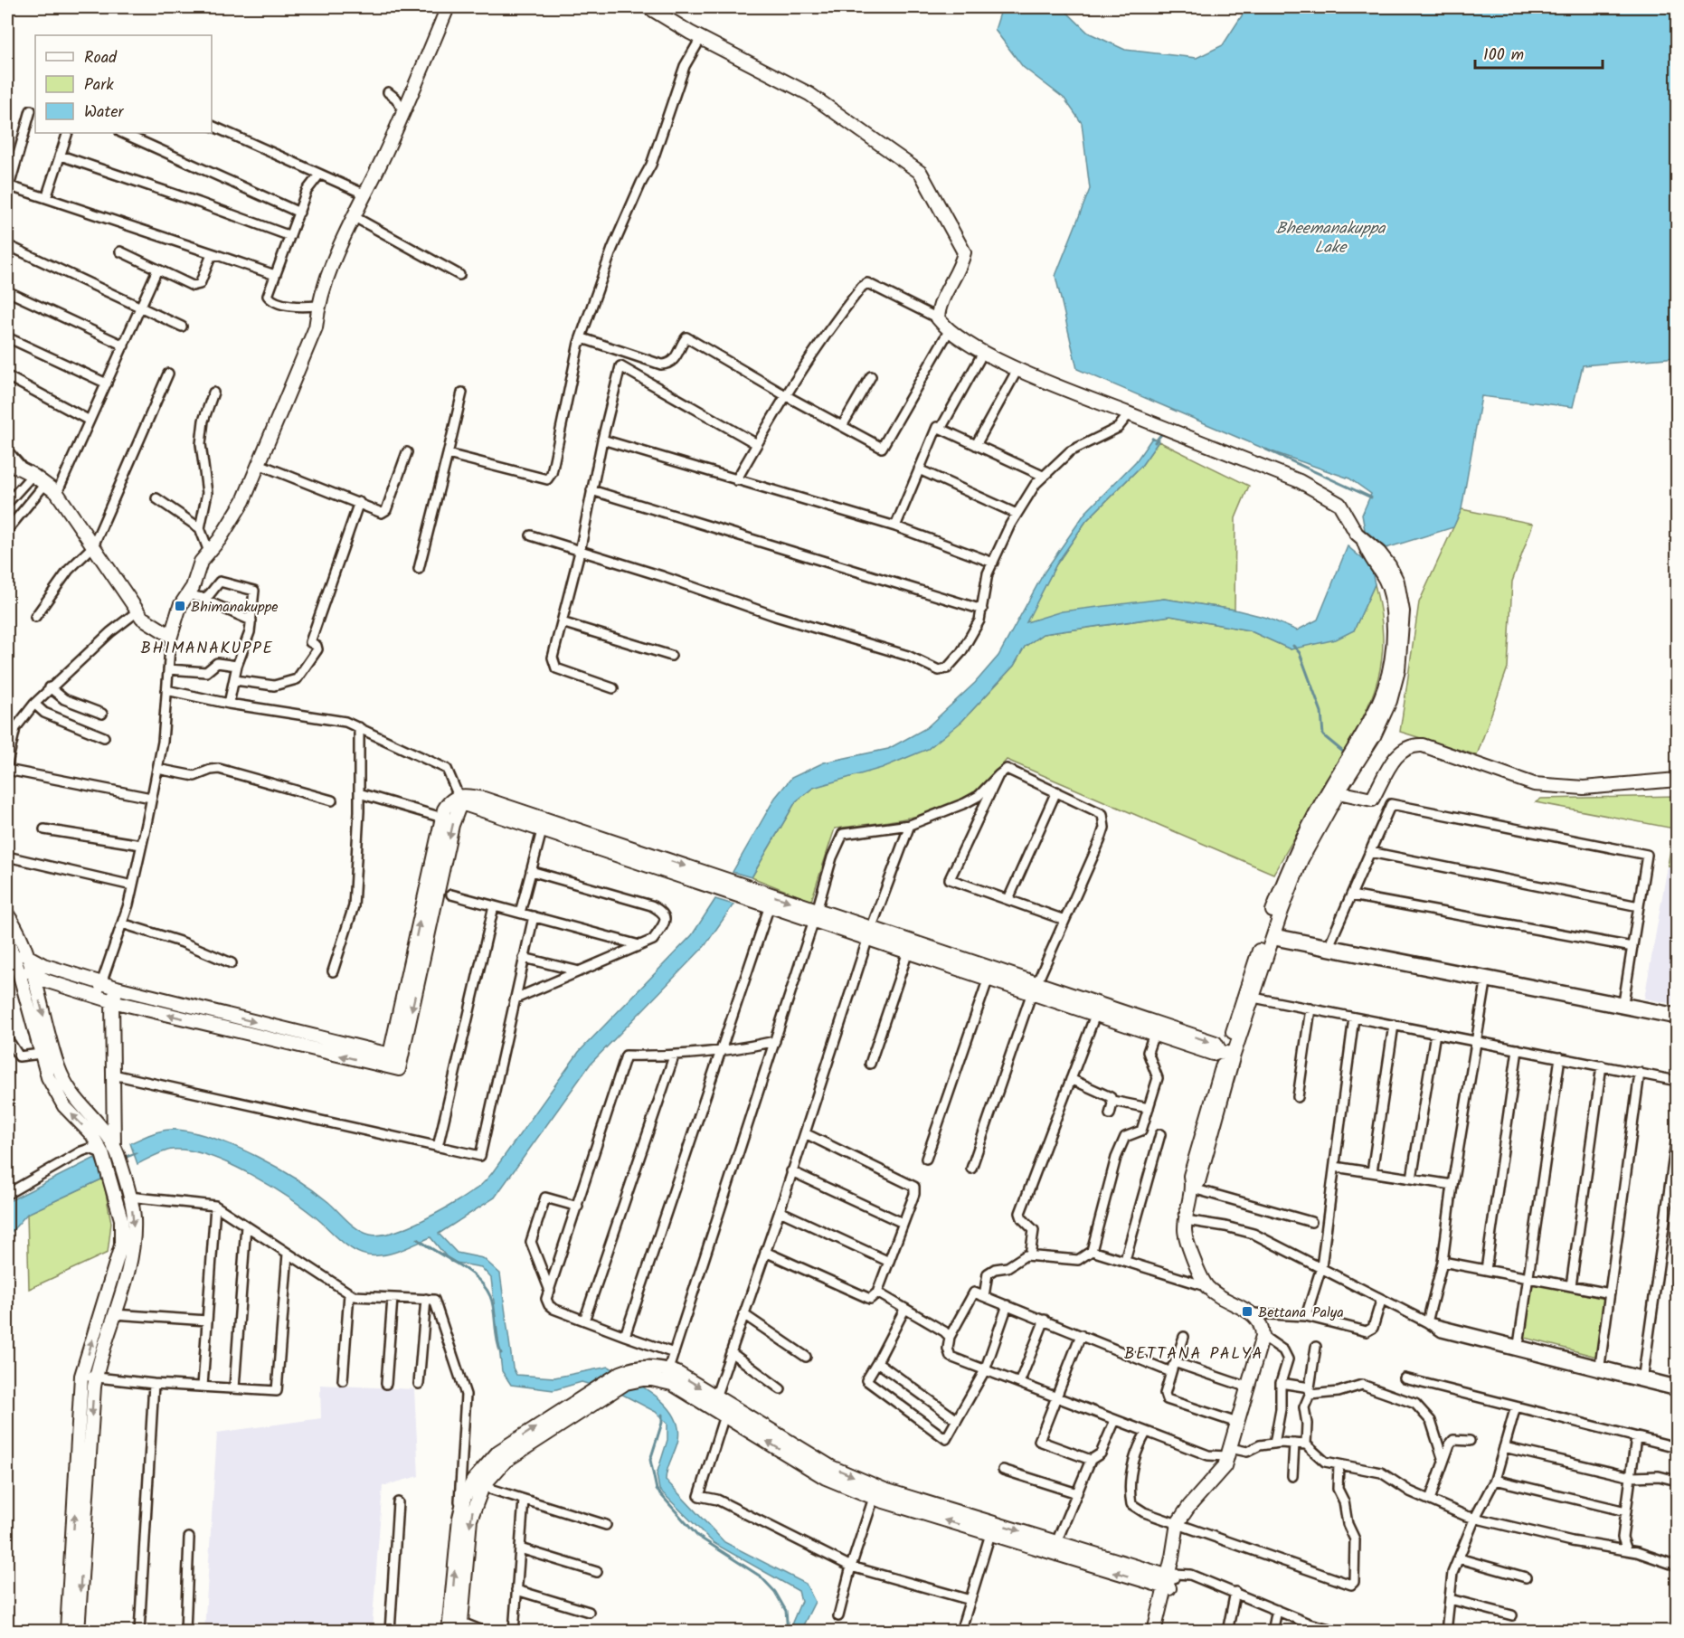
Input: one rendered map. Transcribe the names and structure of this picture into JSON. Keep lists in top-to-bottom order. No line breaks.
{"districts":["BHIMANAKUPPE","BETTANA PALYA"],"water":["Bheemanakuppa Lake"],"places":{"transit":["Bhimanakuppe","Bettana Palya"]},"legend":["Road","Park","Water"],"scale_bar":"100 m"}
